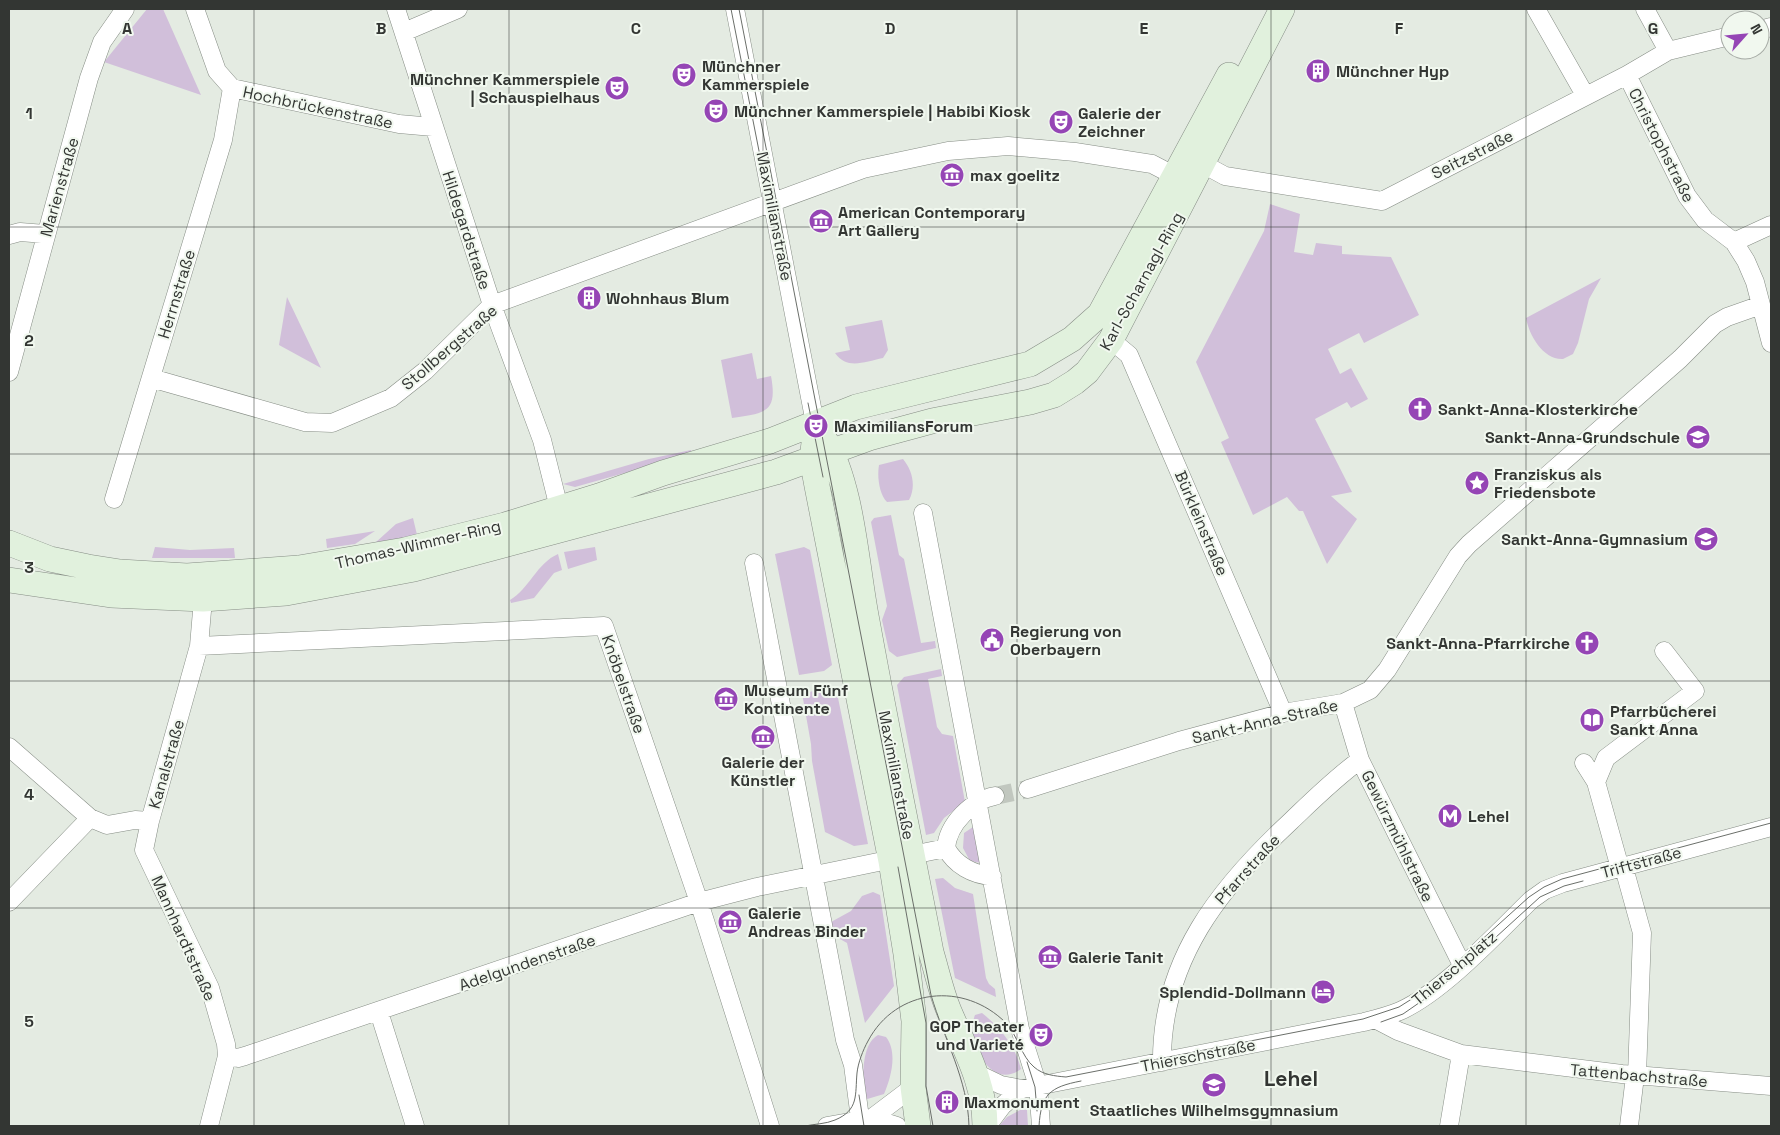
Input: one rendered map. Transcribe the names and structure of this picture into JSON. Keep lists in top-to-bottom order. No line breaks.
{"streets":{"main road":["Maximilianstraße","Karl-Scharnagl-Ring","Thomas-Wimmer-Ring"],"street":["Hochbrückenstraße","Christophstraße","Seitzstraße","Marienstraße","Hildegardstraße","Herrnstraße","Stollbergstraße","Bürkleinstraße","Knöbelstraße","Sankt-Anna-Straße","Kanalstraße","Gewürzmühlstraße","Triftstraße","Pfarrstraße","Mannhardtstraße","Adelgundenstraße","Thierschplatz","Thierschstraße","Tattenbachstraße"]},"crossings":[["Hochbrückenstraße","Hildegardstraße"],["Hochbrückenstraße","Herrnstraße"],["Christophstraße","Seitzstraße"],["Christophstraße","Sankt-Anna-Straße"],["Seitzstraße","Karl-Scharnagl-Ring"],["Maximilianstraße","Karl-Scharnagl-Ring"],["Maximilianstraße","Stollbergstraße"],["Maximilianstraße","Thomas-Wimmer-Ring"],["Maximilianstraße","Adelgundenstraße"],["Maximilianstraße","Thierschstraße"],["Hildegardstraße","Stollbergstraße"],["Hildegardstraße","Thomas-Wimmer-Ring"],["Karl-Scharnagl-Ring","Stollbergstraße"],["Karl-Scharnagl-Ring","Bürkleinstraße"],["Karl-Scharnagl-Ring","Thomas-Wimmer-Ring"],["Herrnstraße","Stollbergstraße"],["Bürkleinstraße","Sankt-Anna-Straße"],["Thomas-Wimmer-Ring","Kanalstraße"],["Knöbelstraße","Kanalstraße"],["Knöbelstraße","Adelgundenstraße"],["Sankt-Anna-Straße","Gewürzmühlstraße"],["Kanalstraße","Mannhardtstraße"],["Gewürzmühlstraße","Pfarrstraße"],["Gewürzmühlstraße","Thierschplatz"],["Triftstraße","Thierschplatz"],["Pfarrstraße","Thierschstraße"],["Mannhardtstraße","Adelgundenstraße"],["Thierschplatz","Thierschstraße"]],"districts":["Lehel"],"places":{"building":["Münchner Hyp","Wohnhaus Blum","Maxmonument"],"theatre":["Münchner Kammerspiele","Münchner Kammerspiele | Schauspielhaus","Münchner Kammerspiele | Habibi Kiosk","Galerie der Zeichner","MaximiliansForum","GOP Theater und Varieté"],"museum":["max goelitz","American Contemporary Art Gallery","Museum Fünf Kontinente","Galerie der Künstler","Galerie Andreas Binder","Galerie Tanit"],"church":["Sankt-Anna-Klosterkirche","Sankt-Anna-Pfarrkirche"],"school or university":["Sankt-Anna-Grundschule","Sankt-Anna-Gymnasium","Staatliches Wilhelmsgymnasium"],"place":["Franziskus als Friedensbote"],"public building":["Regierung von Oberbayern"],"library":["Pfarrbücherei Sankt Anna"],"metro station":["Lehel"],"hotel":["Splendid-Dollmann"]},"north":"top right","grid":{"columns":["A","B","C","D","E","F","G"],"rows":["1","2","3","4","5"]}}
